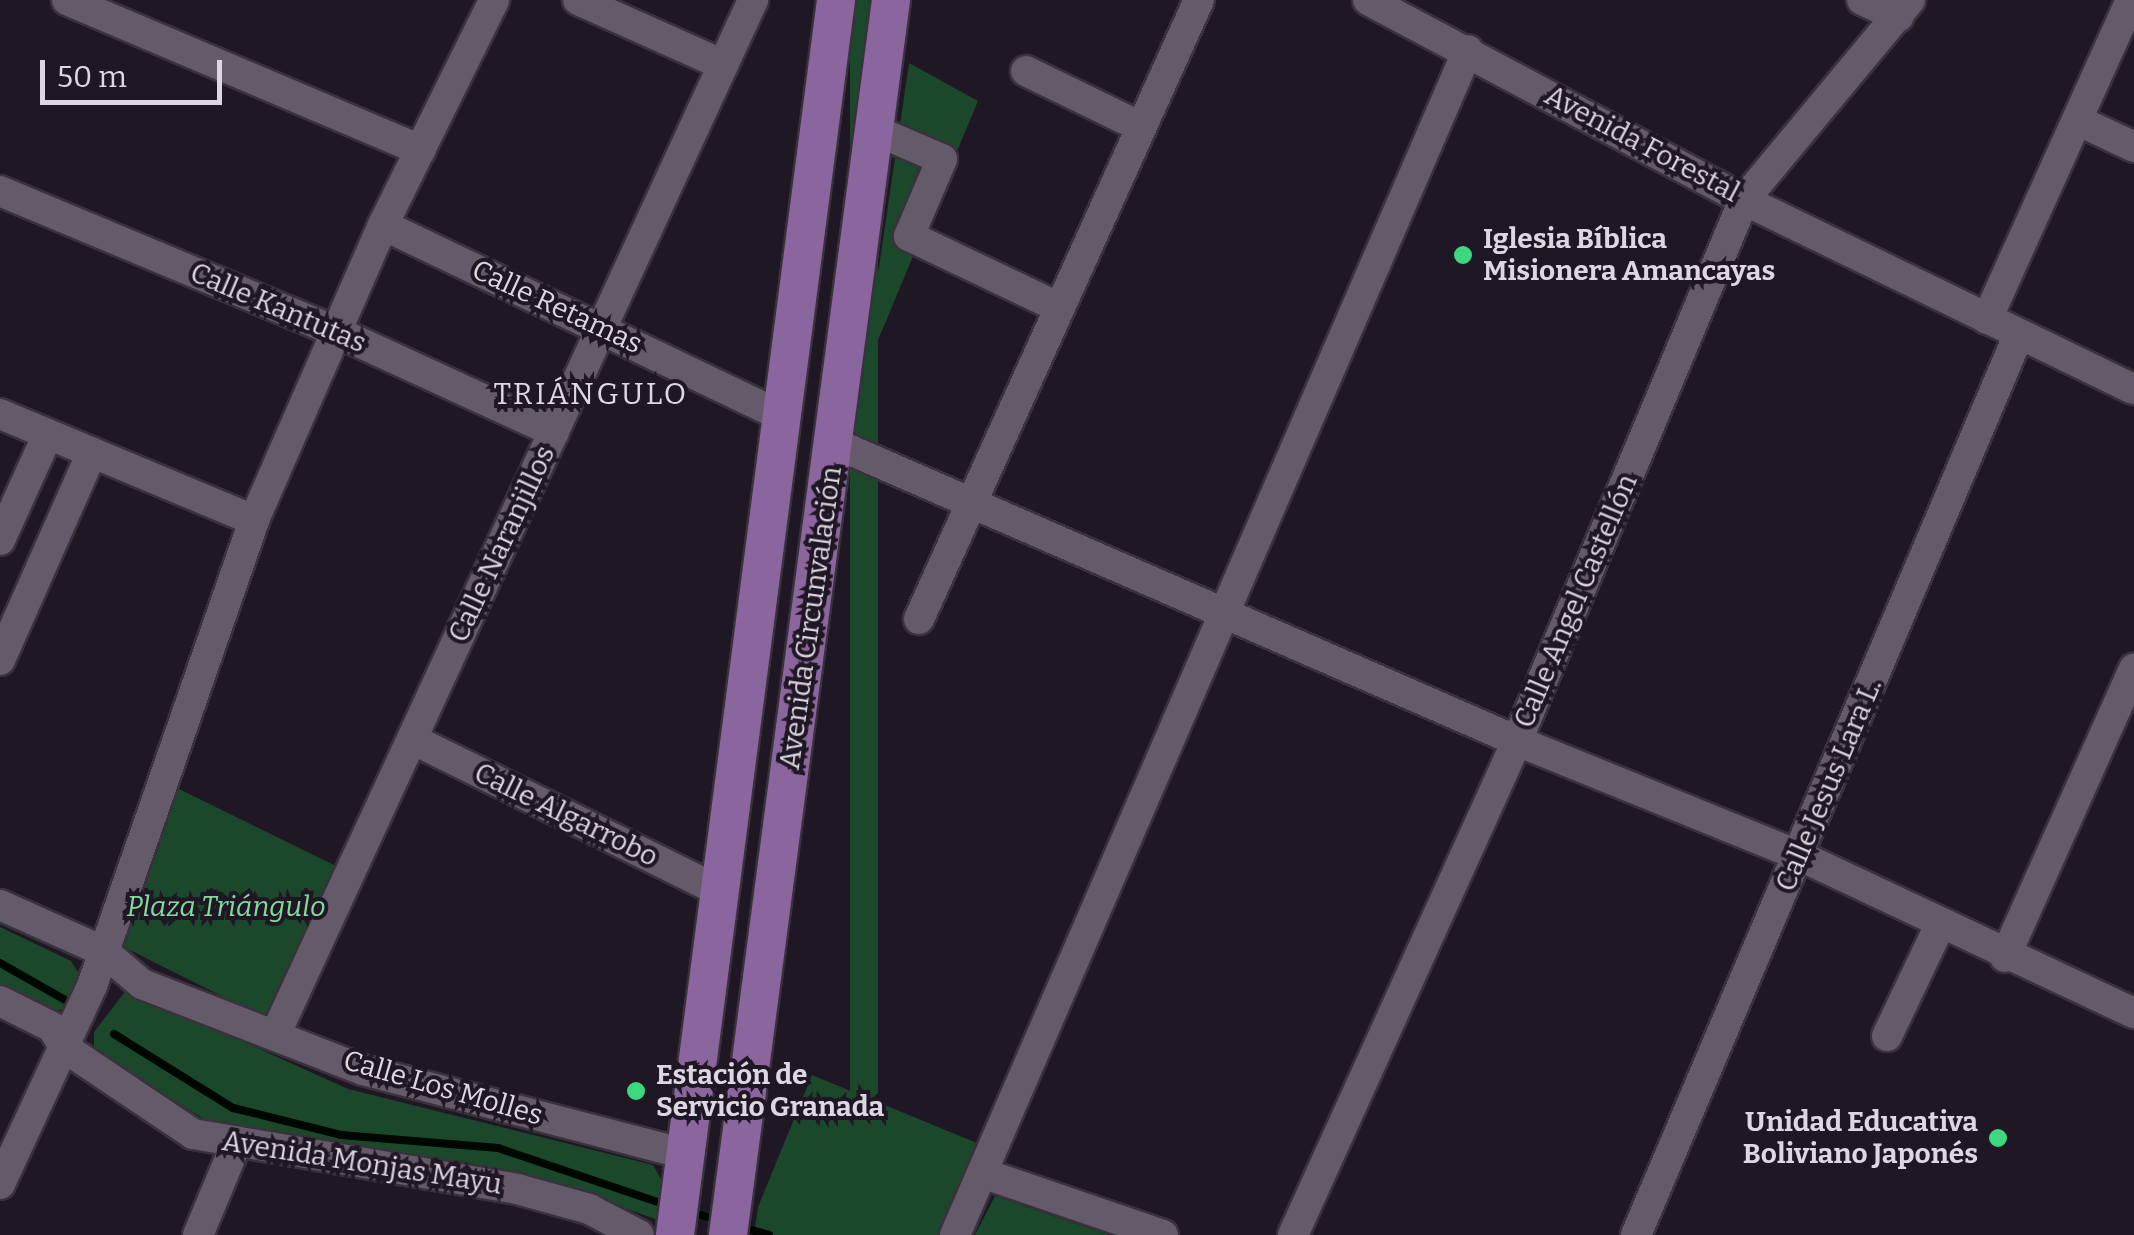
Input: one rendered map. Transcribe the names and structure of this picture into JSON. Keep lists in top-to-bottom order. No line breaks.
{"streets":{"main road":["Avenida Circunvalación"],"street":["Avenida Forestal","Calle Retamas","Calle Kantutas","Calle Naranjillos","Calle Angel Castellón","Calle Jesus Lara L.","Calle Algarrobo","Calle Los Molles","Avenida Monjas Mayu"]},"crossings":[["Avenida Forestal","Calle Angel Castellón"],["Avenida Forestal","Calle Jesus Lara L."],["Calle Retamas","Calle Naranjillos"],["Calle Retamas","Avenida Circunvalación"],["Calle Kantutas","Calle Naranjillos"],["Calle Naranjillos","Calle Algarrobo"],["Calle Naranjillos","Calle Los Molles"],["Avenida Circunvalación","Calle Algarrobo"],["Avenida Circunvalación","Calle Los Molles"]],"districts":["TRIÁNGULO"],"parks":["Plaza Triángulo"],"places":["Iglesia Bíblica Misionera Amancayas","Estación de Servicio Granada","Unidad Educativa Boliviano Japonés"],"scale_bar":"50 m"}
